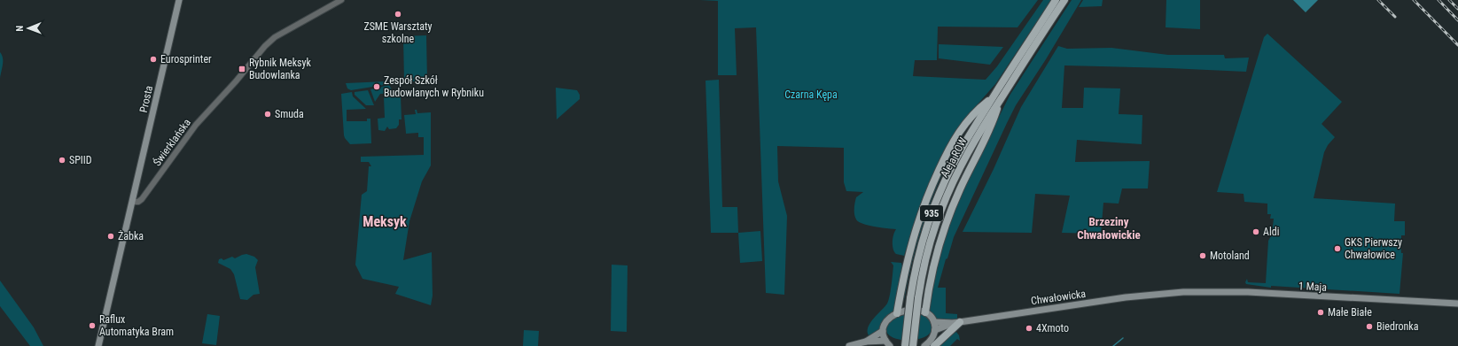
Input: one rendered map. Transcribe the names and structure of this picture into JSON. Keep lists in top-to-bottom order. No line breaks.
{"streets":{"main road":["Prosta","Aleja ROW","935","1 Maja","Chwałowicka"],"street":["Świerklańska"]},"crossings":[["Prosta","Świerklańska"],["1 Maja","Chwałowicka"]],"districts":["Meksyk","Brzeziny Chwałowickie"],"parks":["Czarna Kępa"],"places":{"other":["ZSME Warsztaty szkolne","Eurosprinter","Zespół Szkół Budowlanych w Rybniku","Smuda","SPIID","Aldi","Żabka","GKS Pierwszy Chwałowice","Motoland","Małe Białe","Raflux Automatyka Bram","Biedronka","4Xmoto"],"transit":["Rybnik Meksyk Budowlanka"]},"north":"left"}
